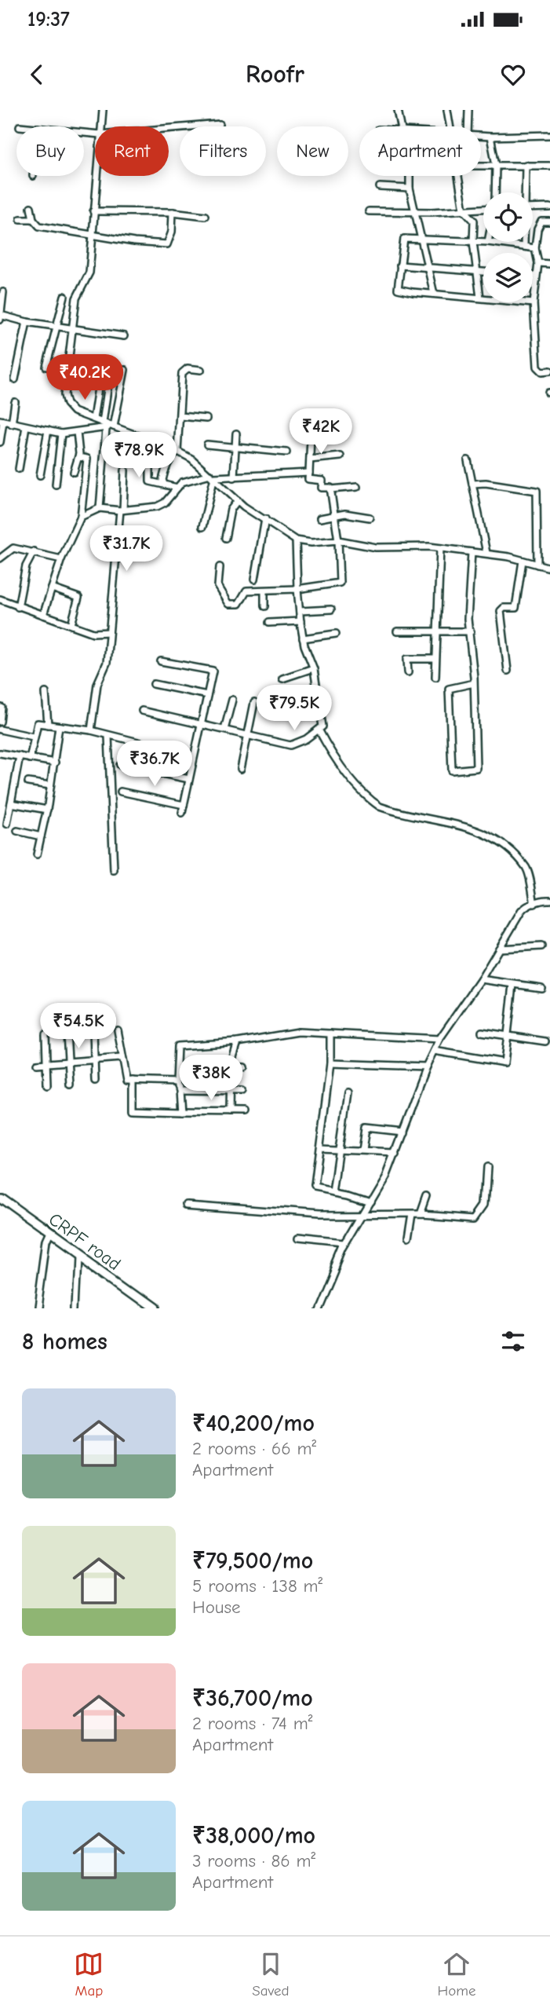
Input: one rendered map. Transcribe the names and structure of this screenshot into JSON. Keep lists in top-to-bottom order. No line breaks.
{"streets":{"street":["CRPF road"]},"page":{"status":"19:37","header":"Roofr","chip":["Buy","Rent","Filters","New","Apartment"],"price":["₹40.2K","₹42K","₹78.9K","₹31.7K","₹79.5K","₹36.7K","₹54.5K","₹38K"],"heading":"8 homes","list":[{"name":"₹40,200/mo","note":"2 rooms · 66 m² · Apartment"},{"name":"₹79,500/mo","note":"5 rooms · 138 m² · House"},{"name":"₹36,700/mo","note":"2 rooms · 74 m² · Apartment"},{"name":"₹38,000/mo","note":"3 rooms · 86 m² · Apartment"}],"tabs":["Map","Saved","Home"]}}
